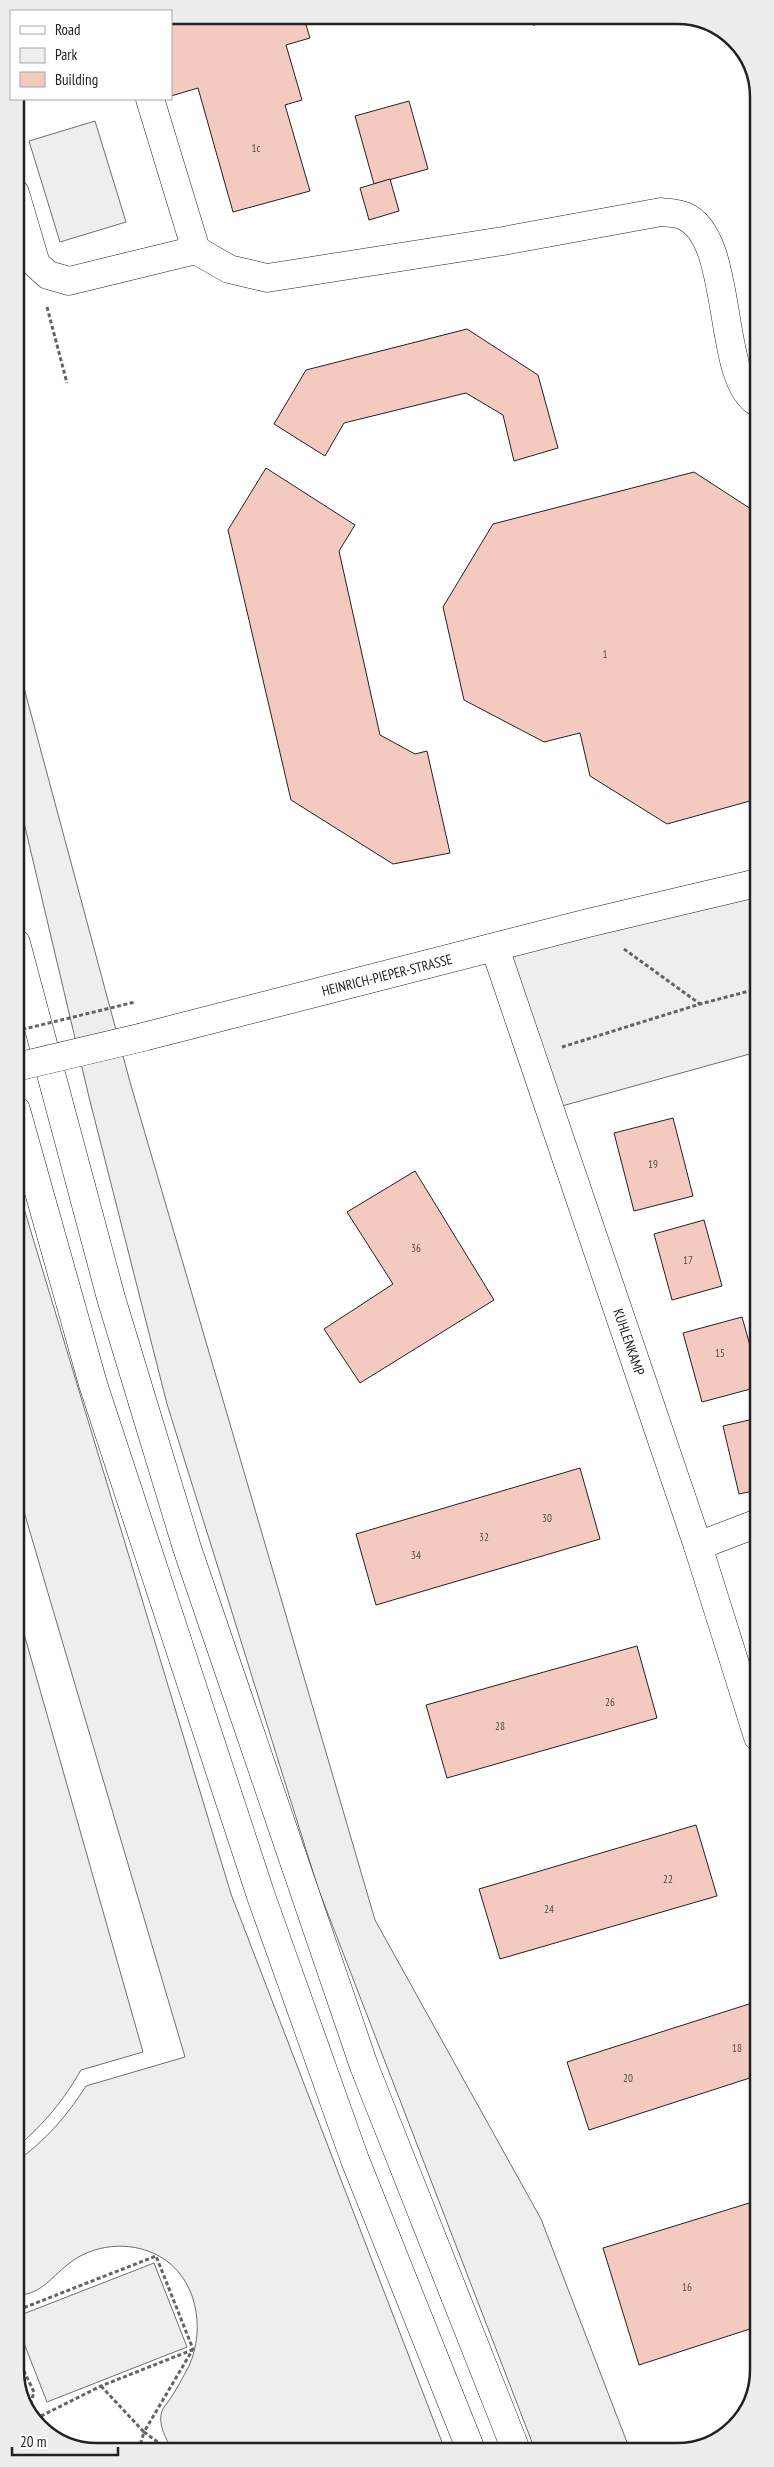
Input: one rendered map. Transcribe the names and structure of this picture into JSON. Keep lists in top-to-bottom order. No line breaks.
{"streets":{"main road":["HEINRICH-PIEPER-STRASSE","KUHLENKAMP"]},"crossings":[["HEINRICH-PIEPER-STRASSE","KUHLENKAMP"]],"house_numbers":["1c","1","19","36","17","15","30","32","34","26","28","22","24","18","20","16"],"legend":["Road","Park","Building"],"scale_bar":"20 m"}
